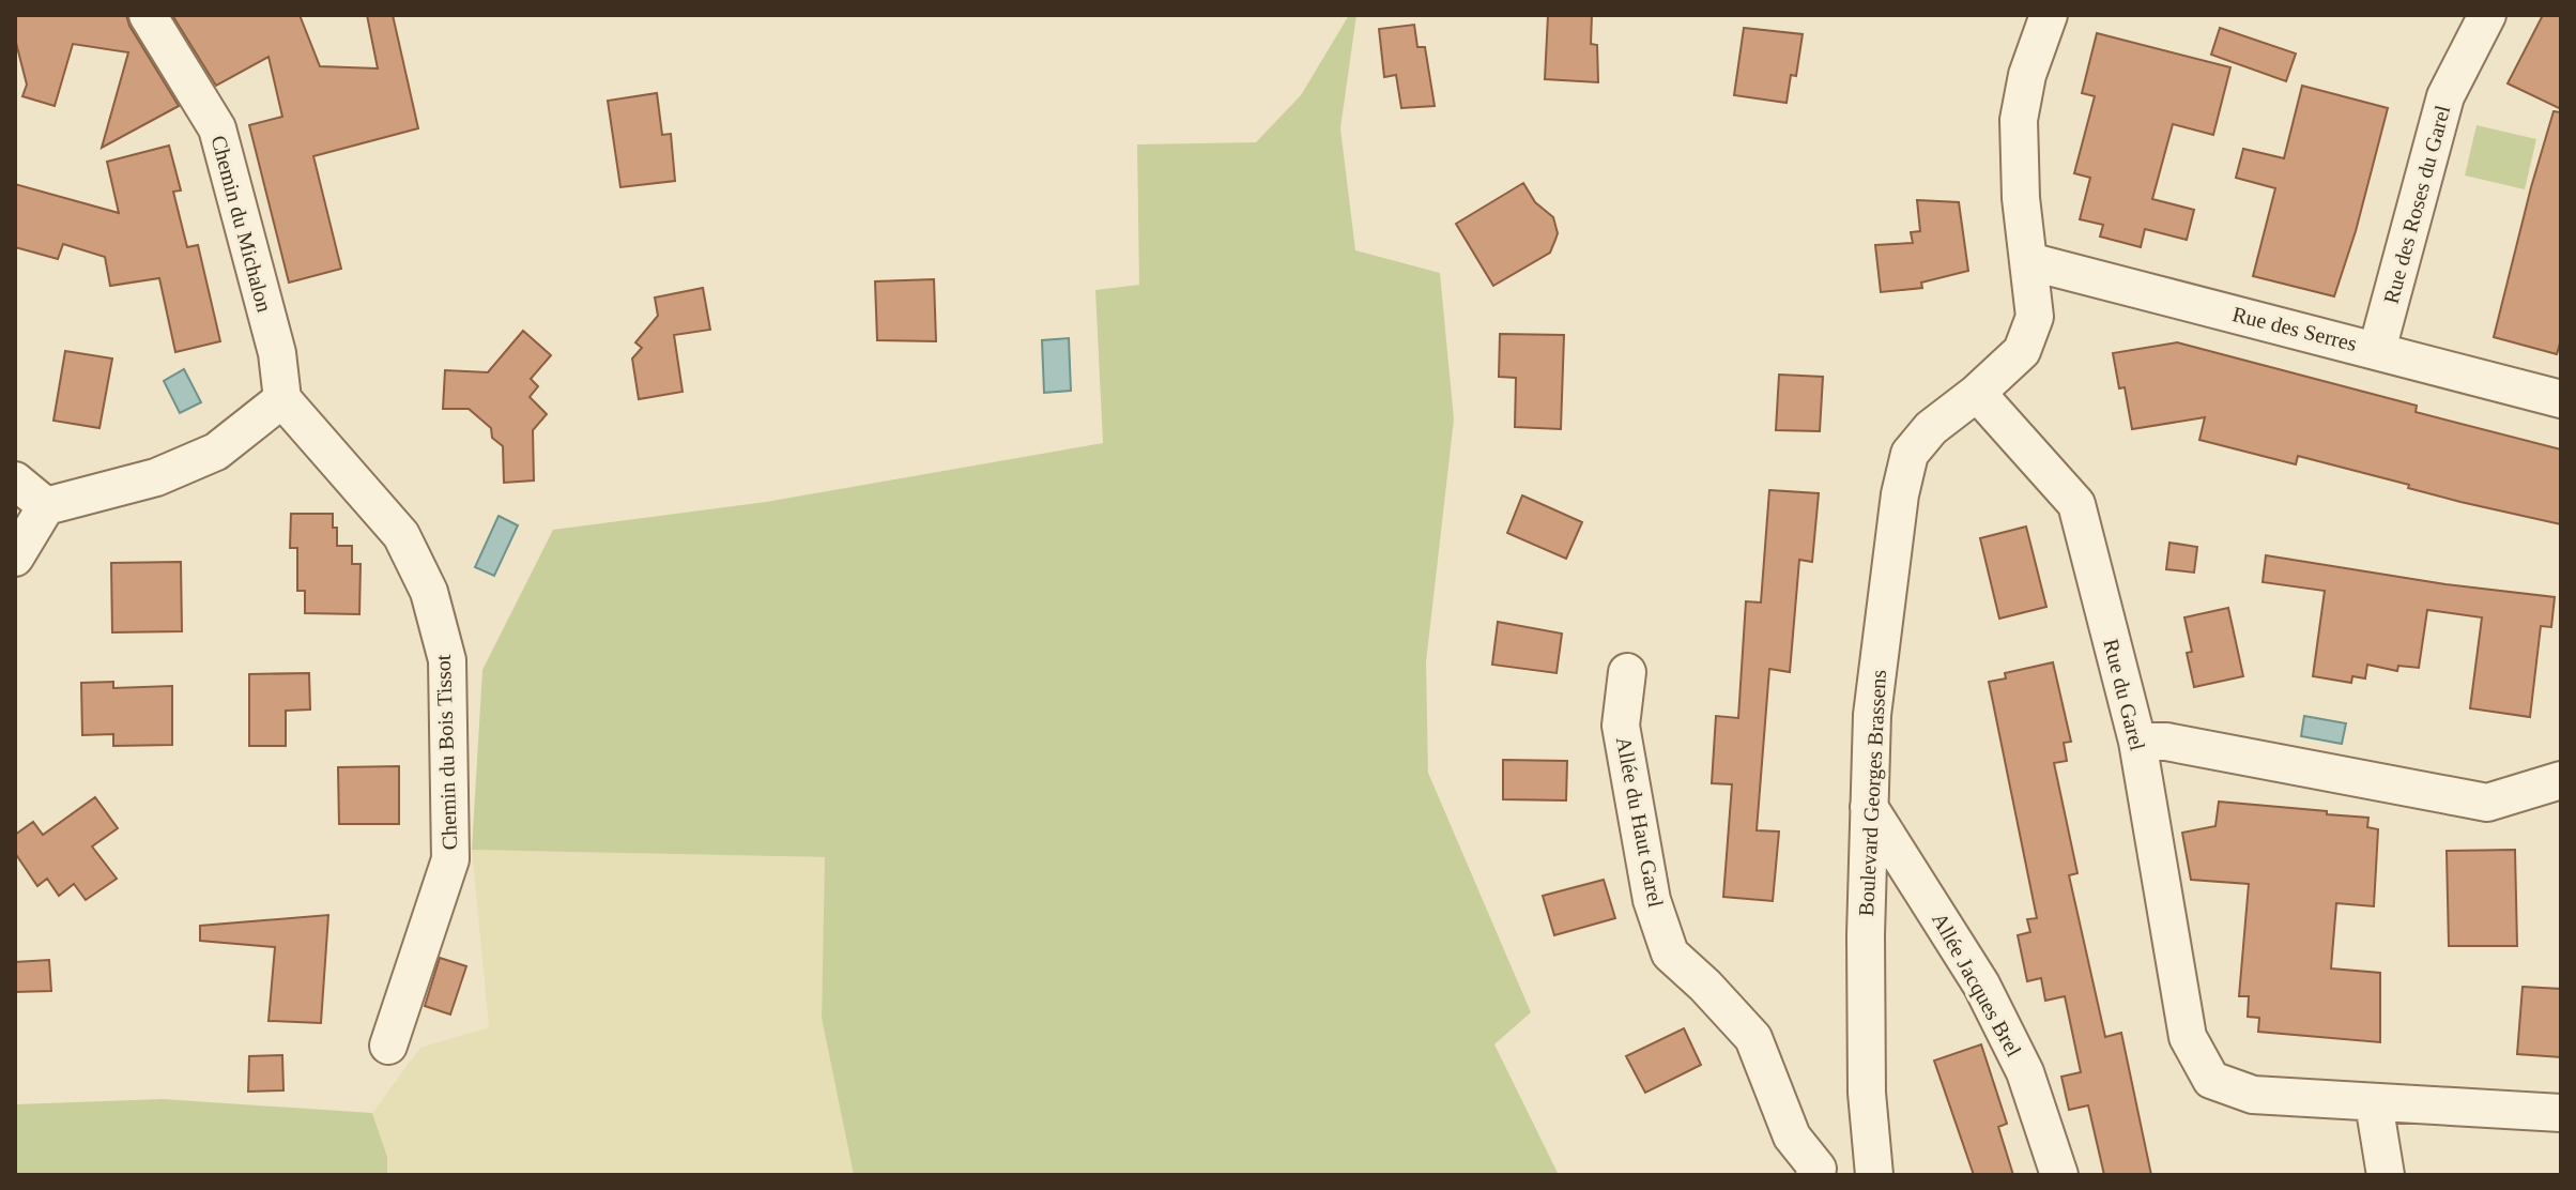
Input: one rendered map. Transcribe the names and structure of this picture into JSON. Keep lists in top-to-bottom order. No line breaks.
{"streets":{"street":["Rue des Roses du Garel","Chemin du Michalon","Rue des Serres","Rue du Garel","Chemin du Bois Tissot","Boulevard Georges Brassens","Allée du Haut Garel","Allée Jacques Brel"]},"crossings":[["Rue des Roses du Garel","Rue des Serres"],["Chemin du Michalon","Chemin du Bois Tissot"],["Rue du Garel","Boulevard Georges Brassens"],["Boulevard Georges Brassens","Allée Jacques Brel"]]}
